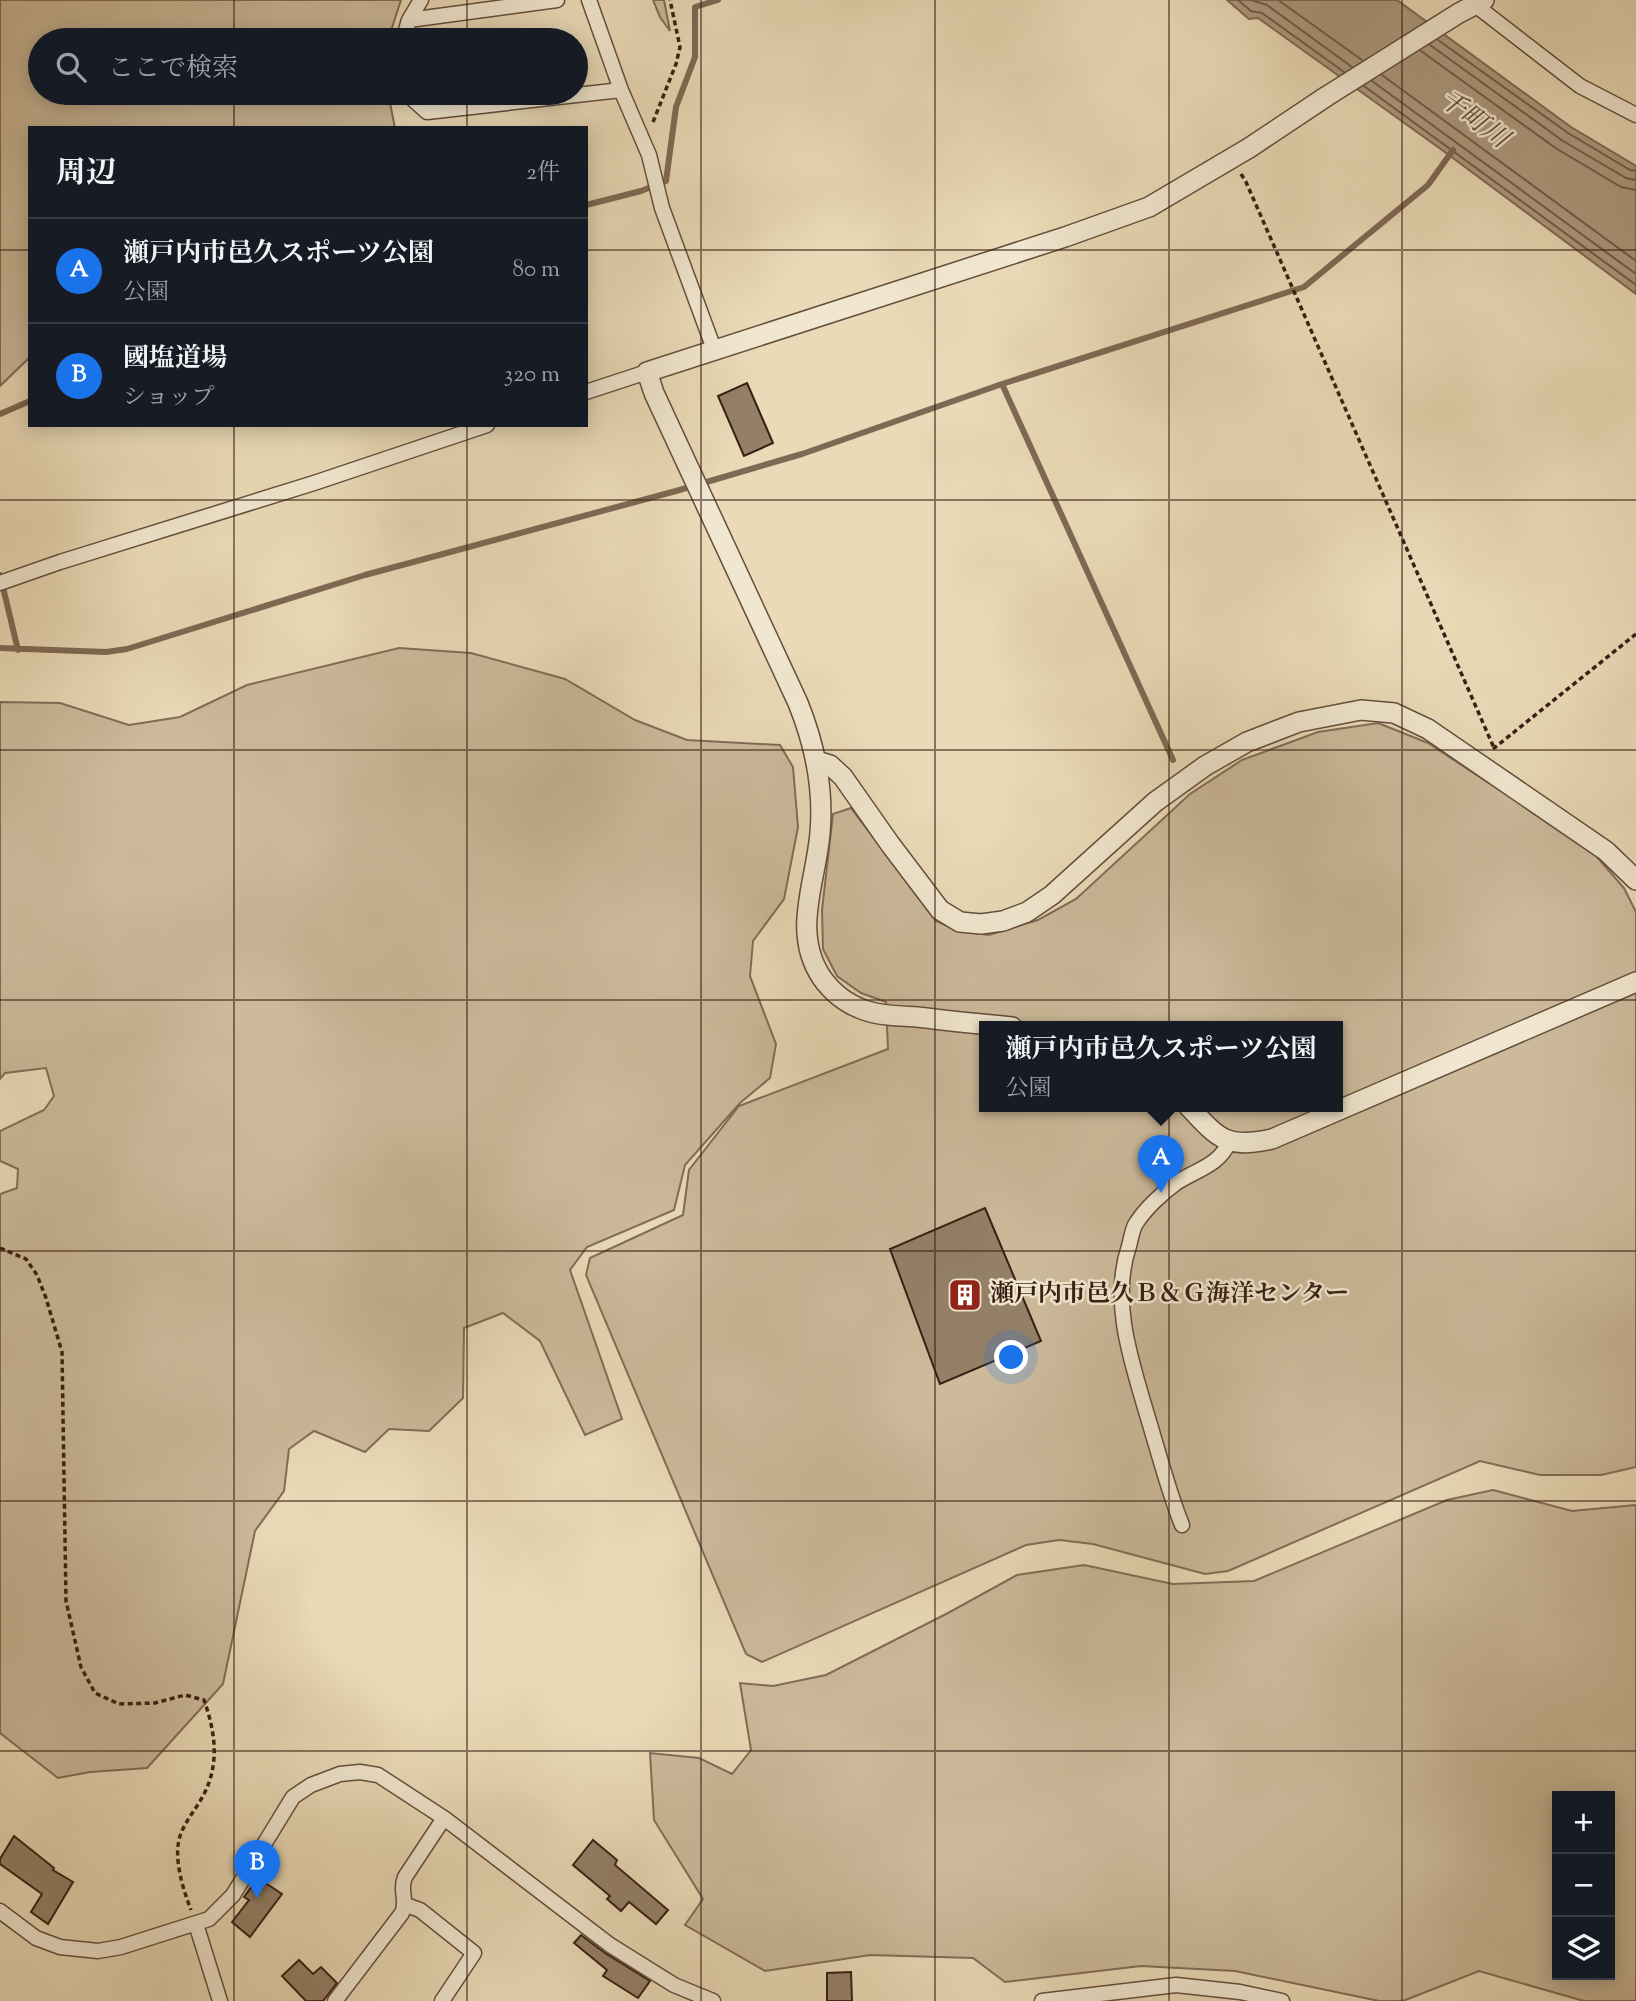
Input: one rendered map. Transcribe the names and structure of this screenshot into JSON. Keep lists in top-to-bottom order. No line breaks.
{"water":["千町川"],"places":{"building":["瀬戸内市邑久Ｂ＆Ｇ海洋センター"]},"page":{"search":"ここで検索","heading":["周辺","2件"],"list":[{"mark":"A","name":"瀬戸内市邑久スポーツ公園","note":"公園","value":"80 m"},{"mark":"B","name":"國塩道場","note":"ショップ","value":"320 m"}],"popup":["瀬戸内市邑久スポーツ公園","公園"],"pins":["A","B"],"map_buttons":["+","−"]}}
